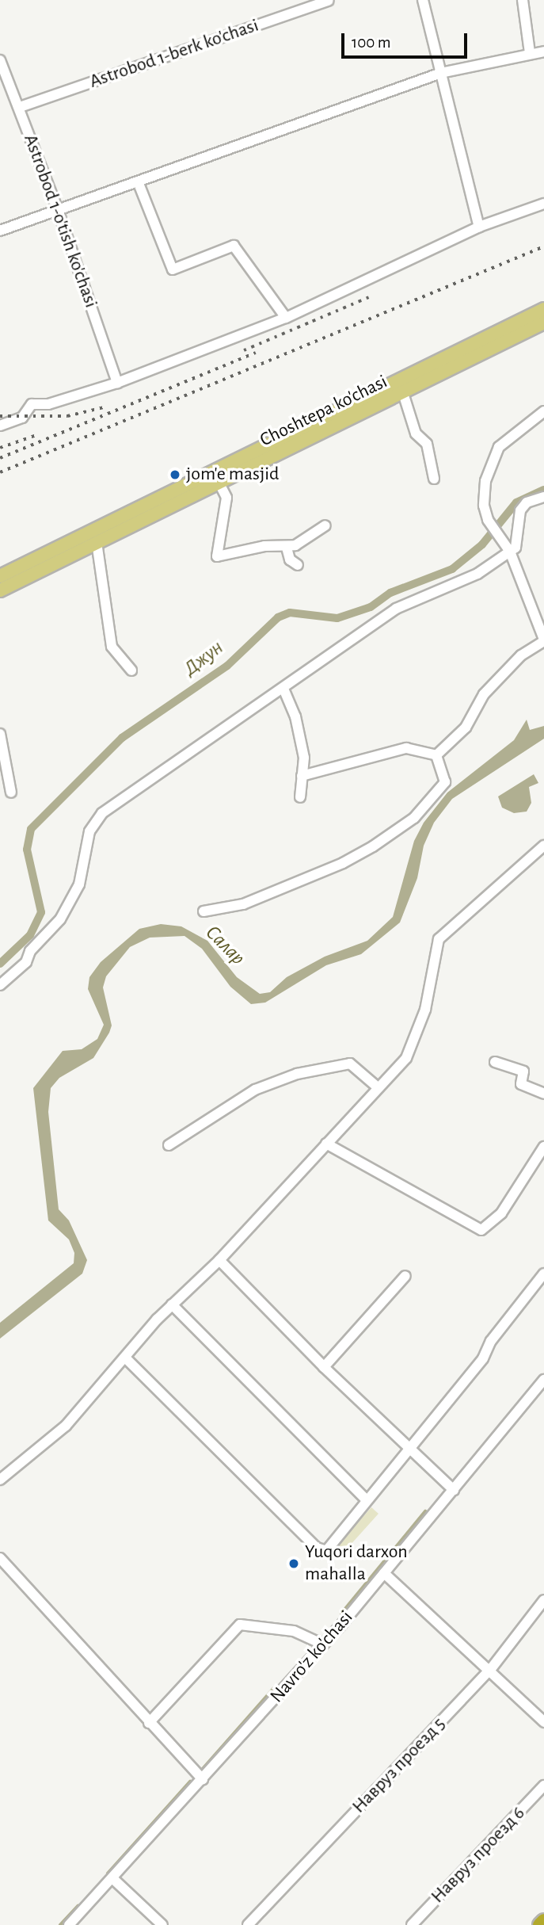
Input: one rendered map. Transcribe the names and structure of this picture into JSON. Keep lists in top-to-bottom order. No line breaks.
{"streets":{"main road":["Choshtepa ko'chasi"],"street":["Astrobod 1-berk ko'chasi","Astrobod 1-o'tish ko'chasi","Navro'z ko'chasi","Навруз проезд 5","Навруз проезд 6"]},"crossings":[["Astrobod 1-berk ko'chasi","Astrobod 1-o'tish ko'chasi"]],"water":["Джун","Салар"],"places":["jom'e masjid","Yuqori darxon mahalla"],"scale_bar":"100 m"}
